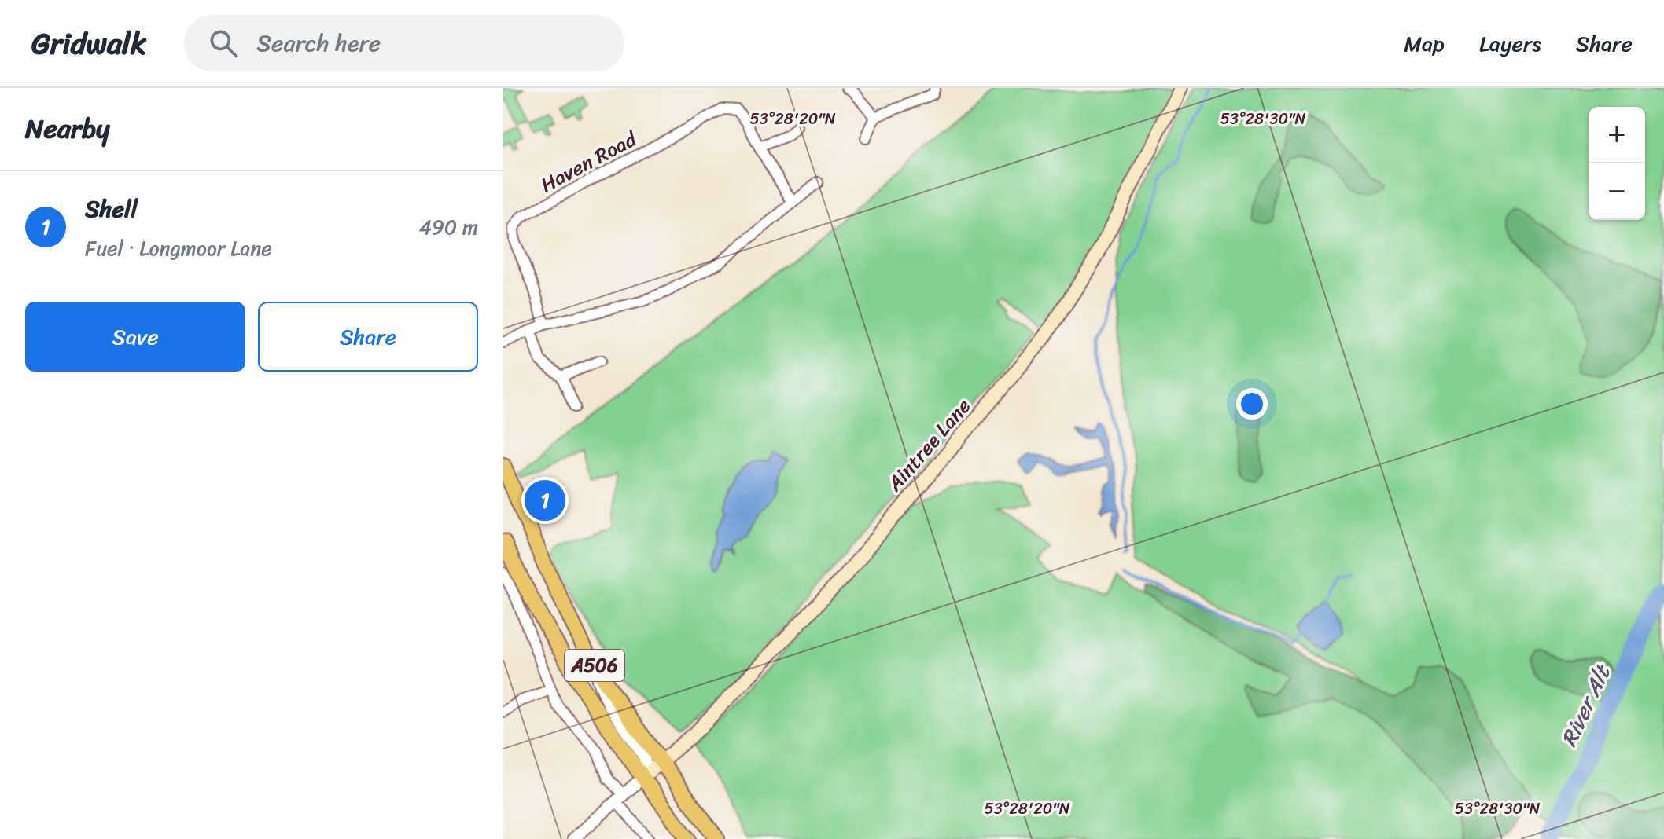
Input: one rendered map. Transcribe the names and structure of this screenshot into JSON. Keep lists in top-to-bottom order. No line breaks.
{"streets":{"main road":["Aintree Lane","A506"],"street":["Haven Road"]},"crossings":[["Aintree Lane","A506"]],"water":["River Alt"],"page":{"header":"Gridwalk","search":"Search here","nav":["Map","Layers","Share"],"heading":"Nearby","map_buttons":["+","−"],"list":[{"mark":"1","name":"Shell","note":"Fuel · Longmoor Lane","value":"490 m"}],"buttons":["Save","Share"],"pins":"1"},"coordinates":["53°28'20\"N","53°28'30\"N"]}
